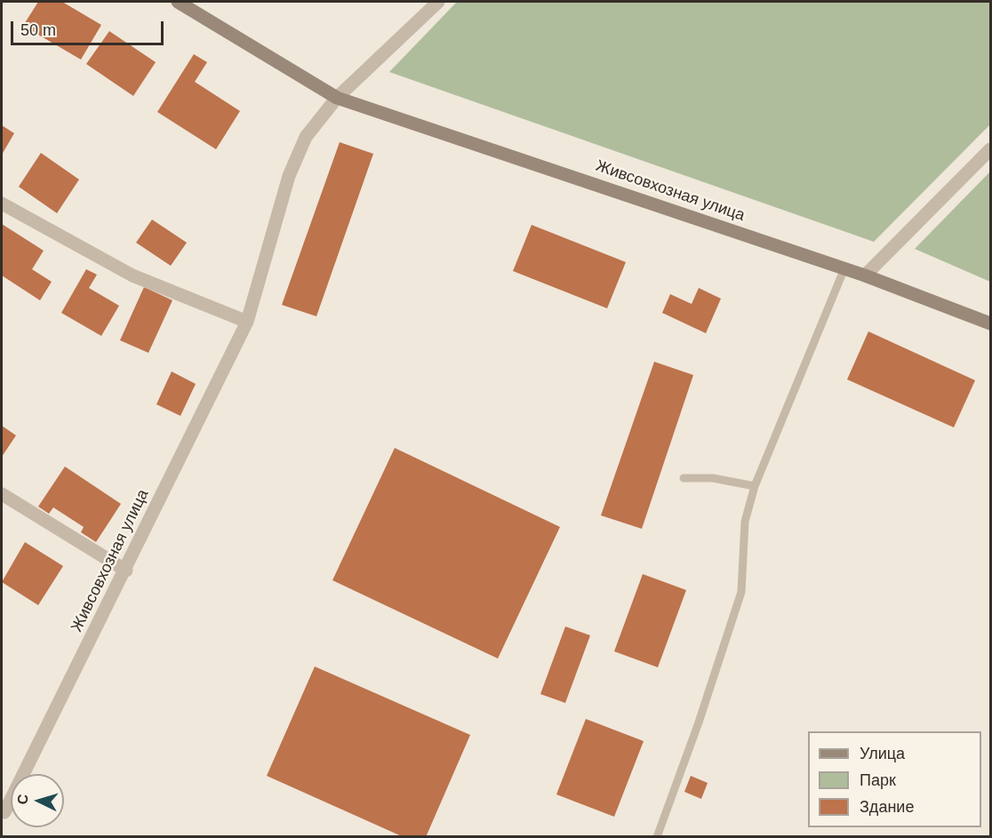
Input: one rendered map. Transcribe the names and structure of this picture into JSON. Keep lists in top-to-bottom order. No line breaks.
{"streets":{"street":["Живсовхозная улица"]},"legend":["Улица","Парк","Здание"],"scale_bar":"50 m","north":"left"}
